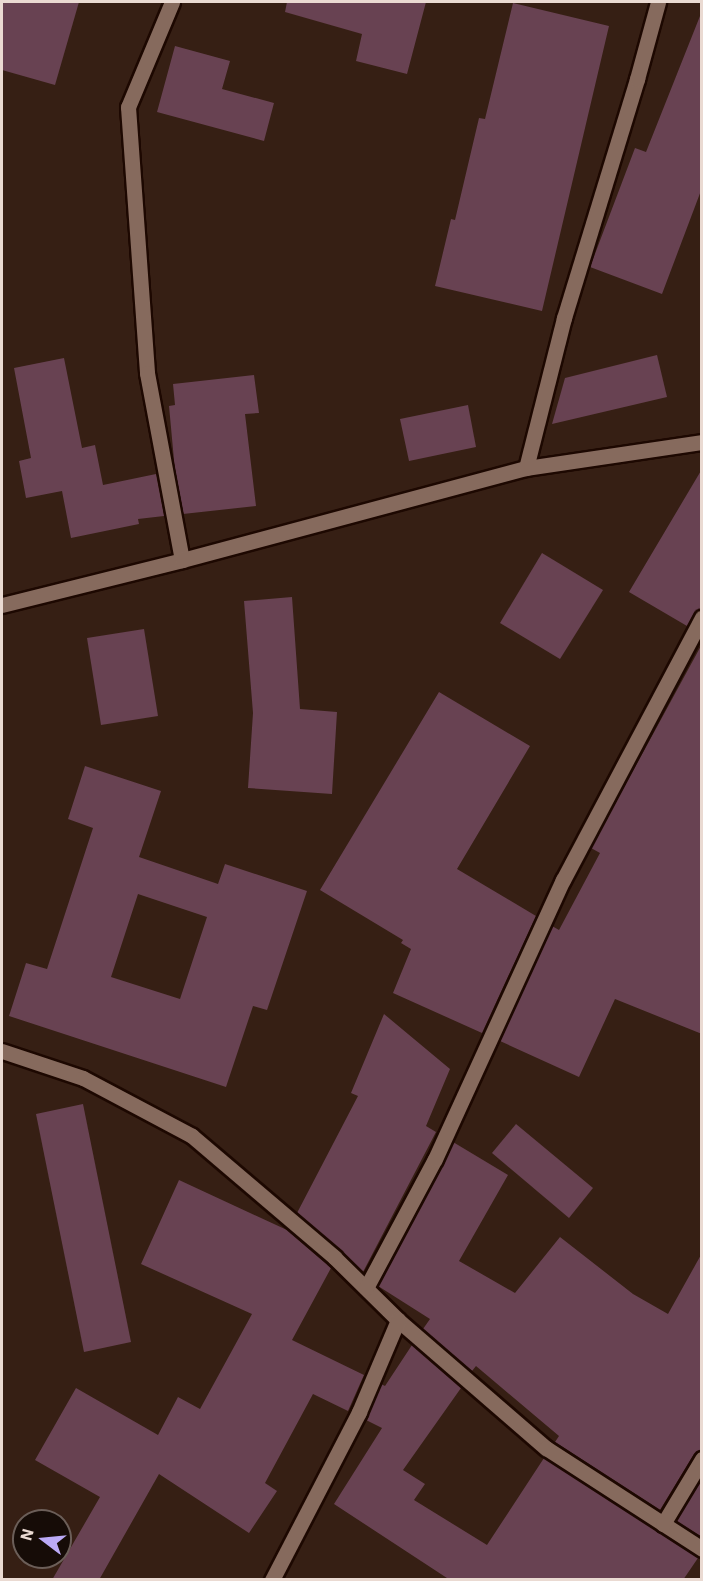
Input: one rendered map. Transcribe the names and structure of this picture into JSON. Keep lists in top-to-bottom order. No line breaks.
{"north":"left"}
